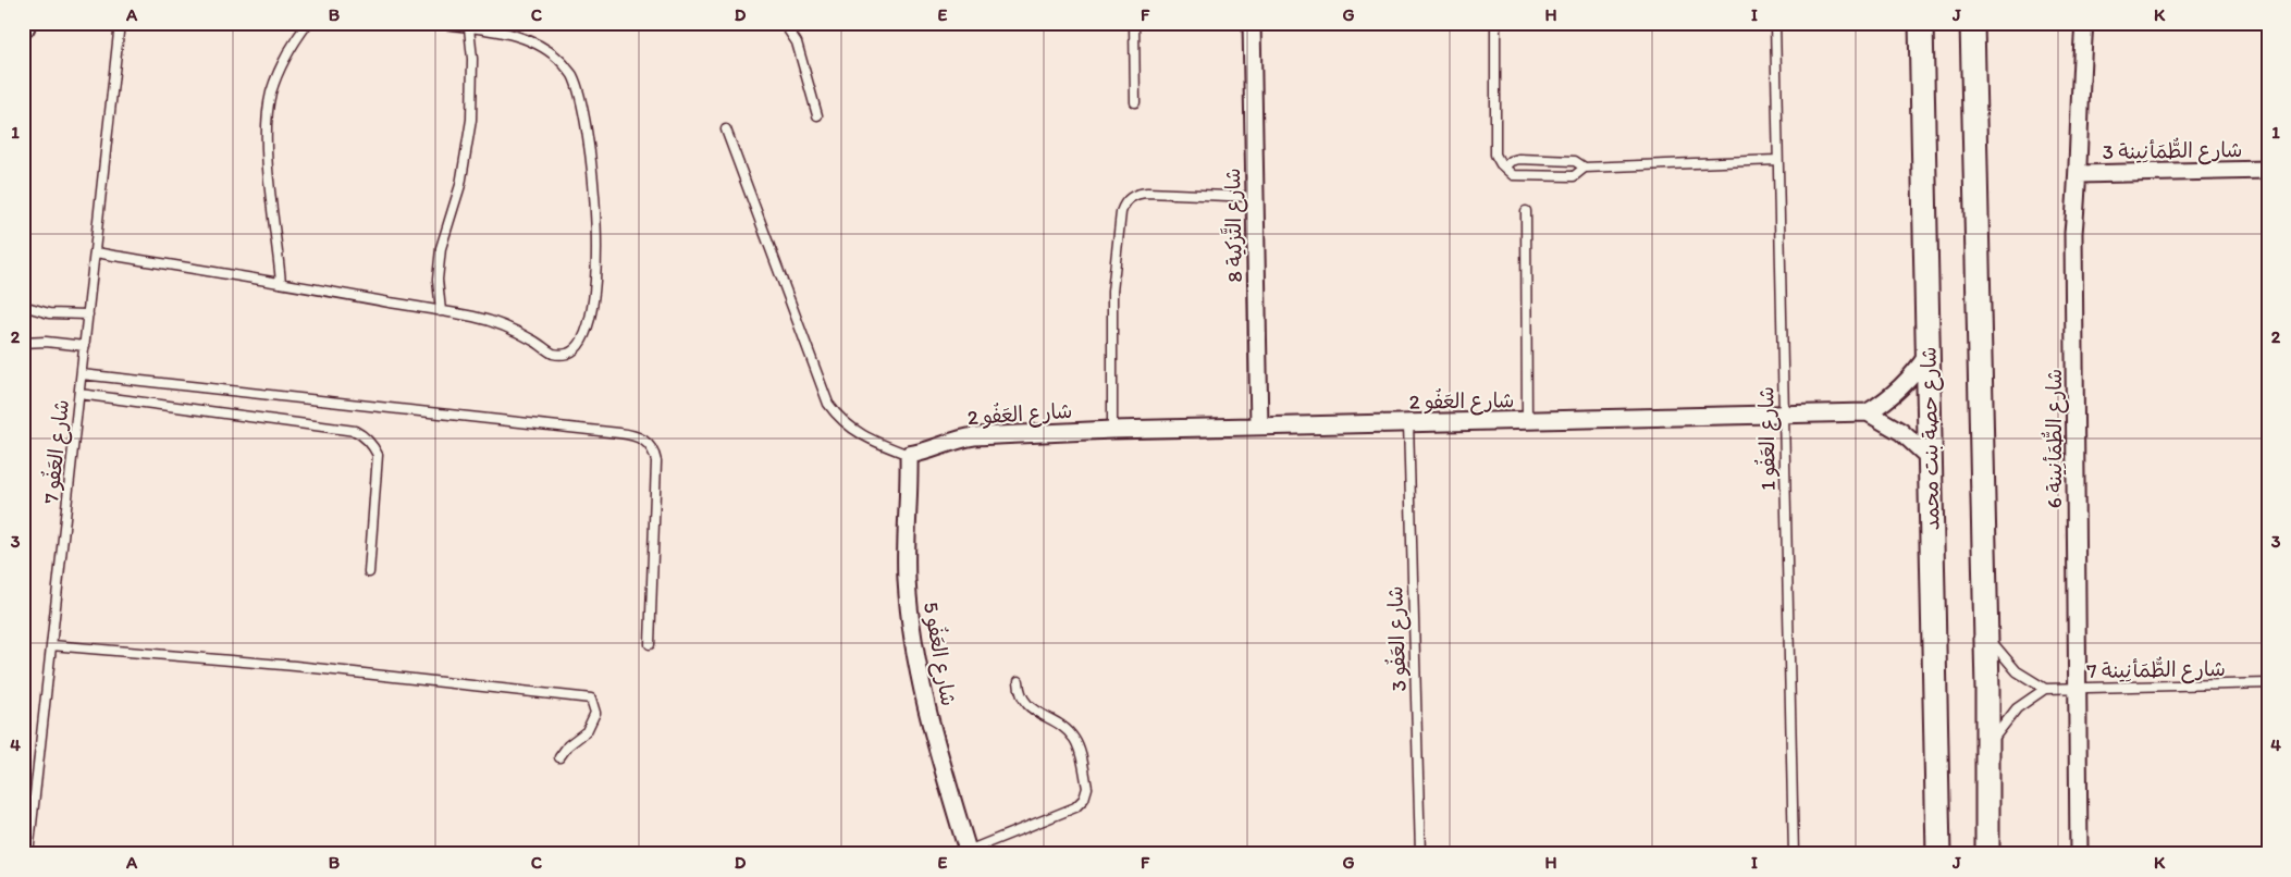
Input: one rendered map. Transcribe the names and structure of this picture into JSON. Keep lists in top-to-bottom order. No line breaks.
{"streets":{"street":["شارع الطُّمَأنِينة 3","شارع التَّزكية 8","شارع العَفُو 2","شارع حصة بنت محمد","شارع الطُّمَأنِينة 6","شارع العَفُو 5"],"lane":["شارع العَفُو 1","شارع العَفُو 7","شارع العَفُو 3","شارع الطُّمَأنِينة 7"]},"crossings":[["شارع الطُّمَأنِينة 3","شارع الطُّمَأنِينة 6"],["شارع التَّزكية 8","شارع العَفُو 2"],["شارع العَفُو 2","شارع العَفُو 1"],["شارع العَفُو 2","شارع العَفُو 3"],["شارع العَفُو 2","شارع العَفُو 5"],["شارع الطُّمَأنِينة 6","شارع الطُّمَأنِينة 7"]],"grid":{"columns":["A","B","C","D","E","F","G","H","I","J","K"],"rows":["1","2","3","4"]}}
